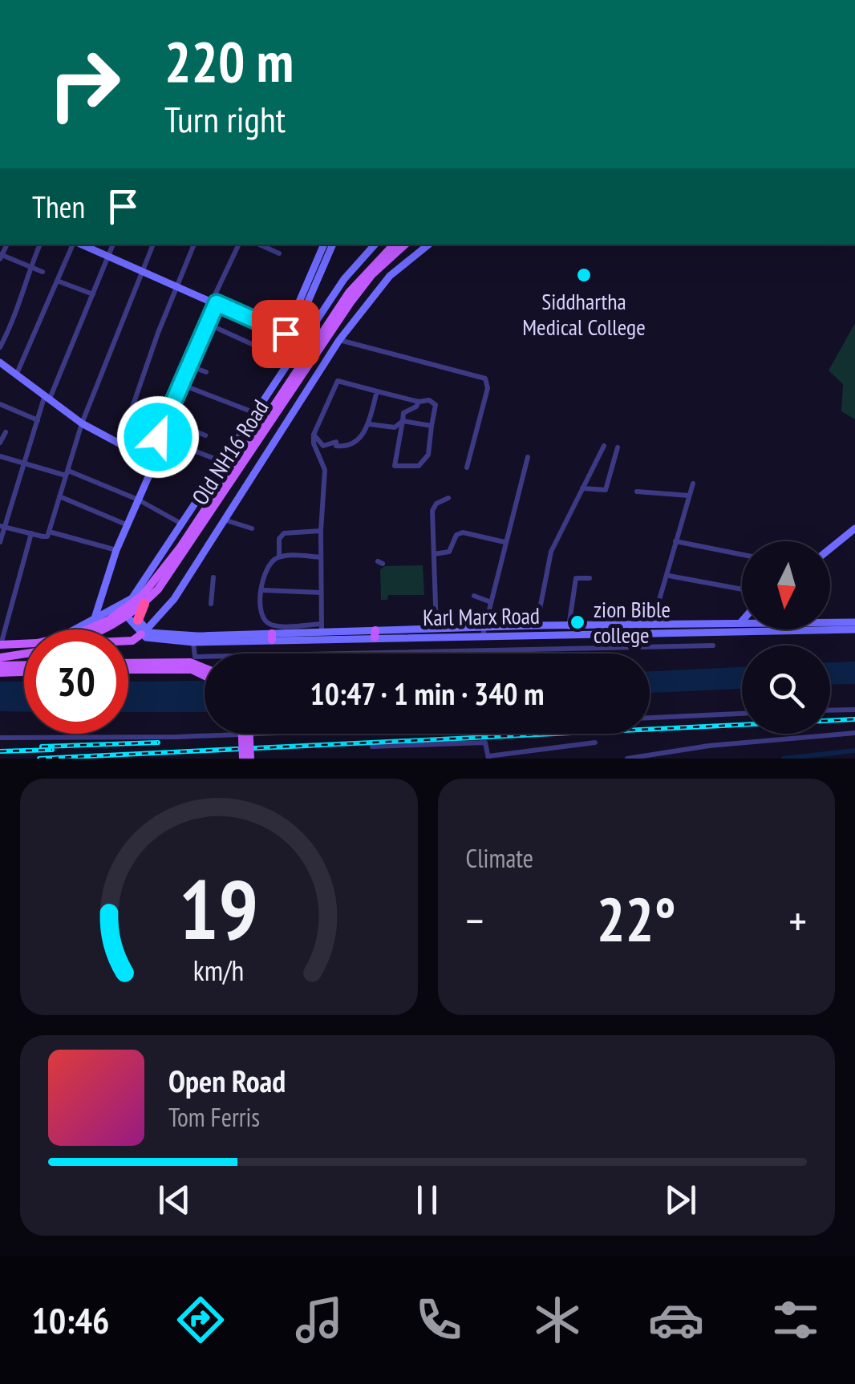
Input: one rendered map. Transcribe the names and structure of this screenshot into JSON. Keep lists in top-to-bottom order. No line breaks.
{"streets":{"main road":["Old NH16 Road"],"street":["Karl Marx Road"]},"places":["Siddhartha Medical College","zion Bible college"],"north":"bottom","page":{"turn":["220 m","Turn right"],"then":"Then","limit":"30","trip":"10:47 · 1 min · 340 m","tile":"Climate","heat":["−","22°","+"],"song":["Open Road","Tom Ferris"],"tabs":"10:46","gauge":["19","km/h"]}}
